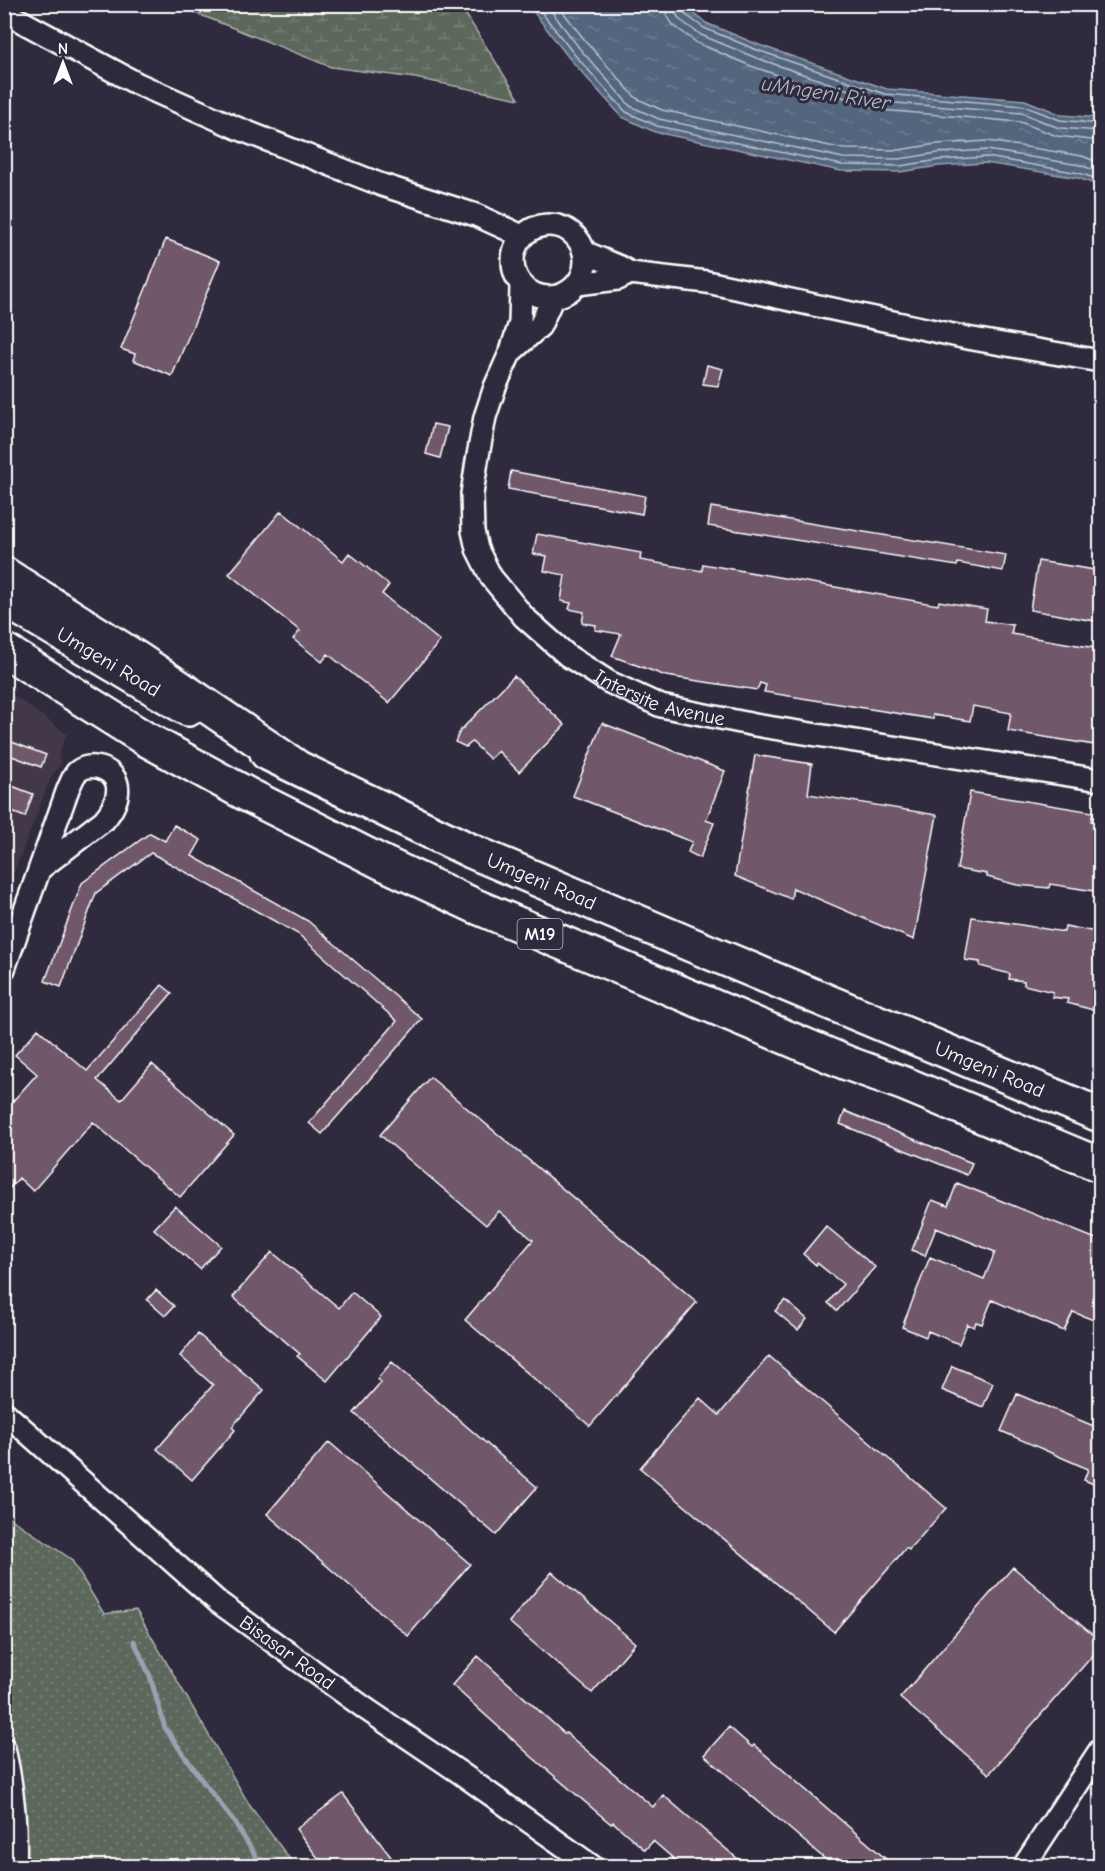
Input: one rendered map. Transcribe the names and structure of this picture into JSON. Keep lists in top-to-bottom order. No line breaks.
{"streets":{"highway":["Umgeni Road","M19"],"street":["Intersite Avenue","Bisasar Road"]},"water":["uMngeni River"],"north":"top"}
